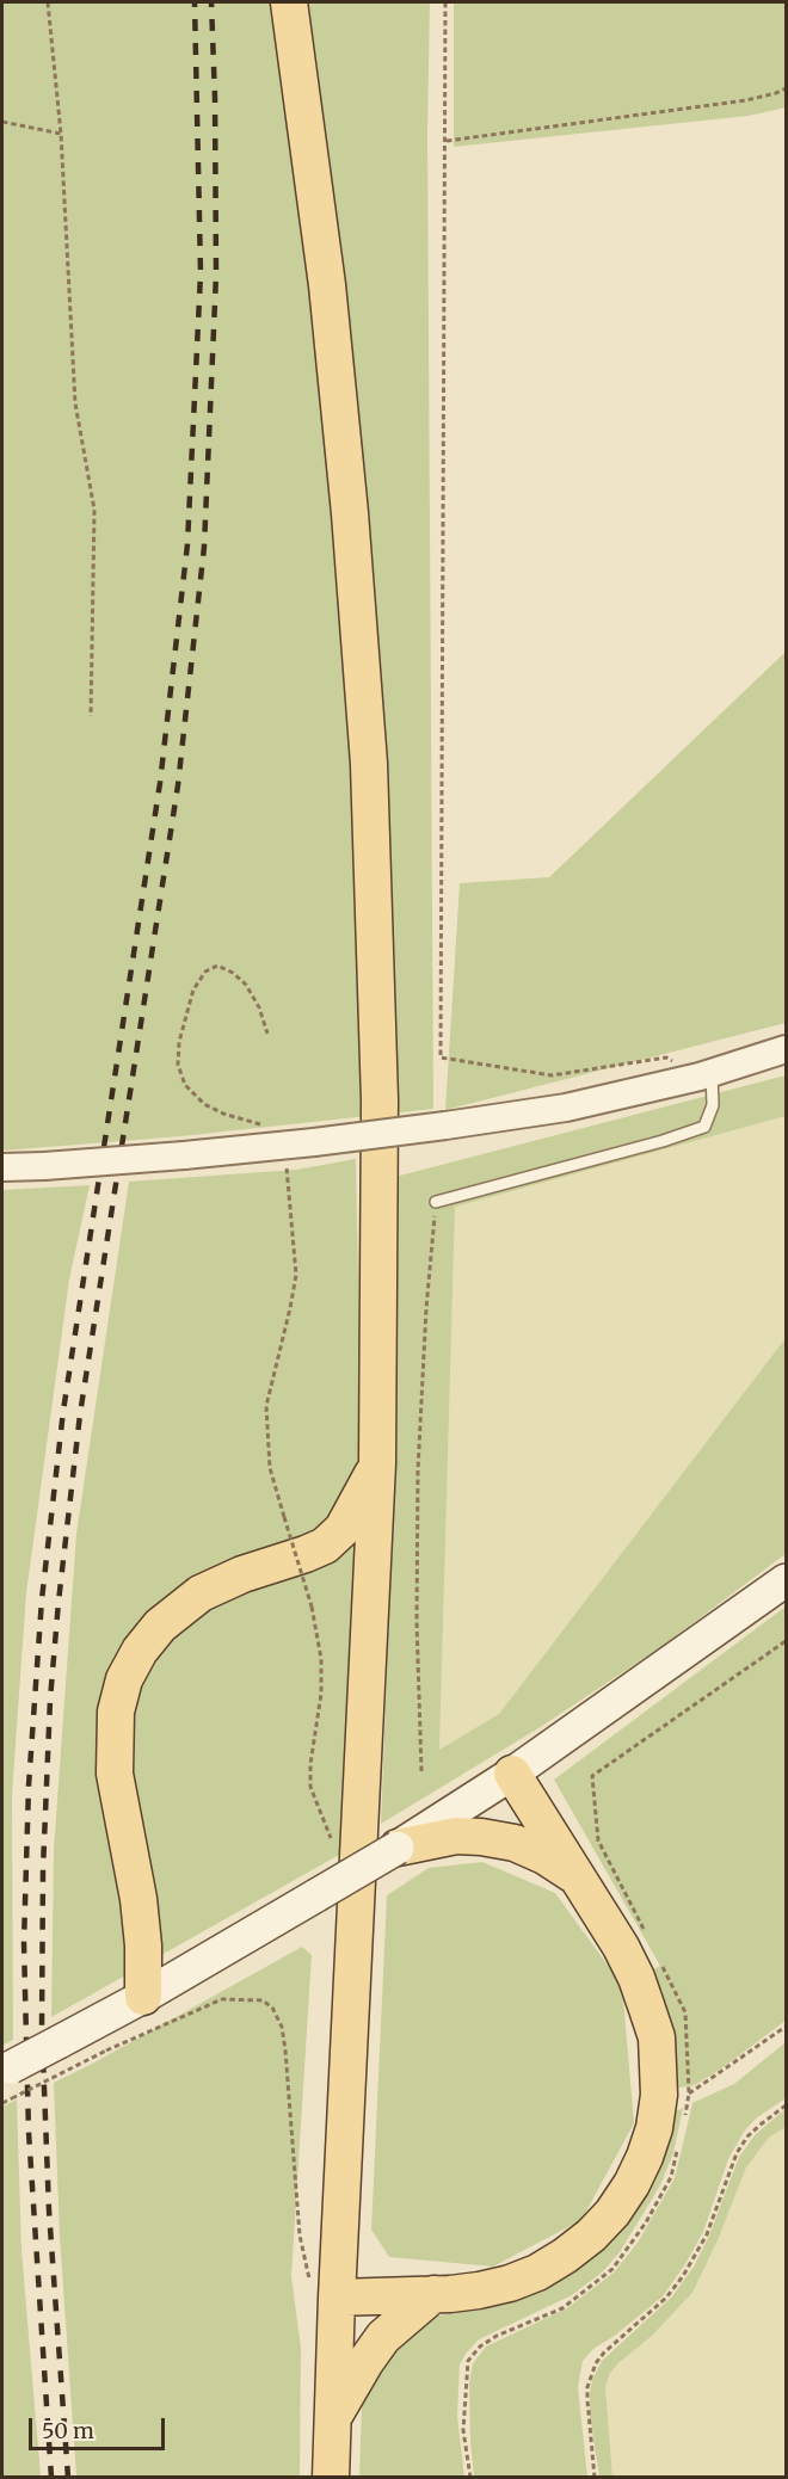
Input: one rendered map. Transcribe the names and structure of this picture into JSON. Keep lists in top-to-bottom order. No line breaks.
{"scale_bar":"50 m"}
